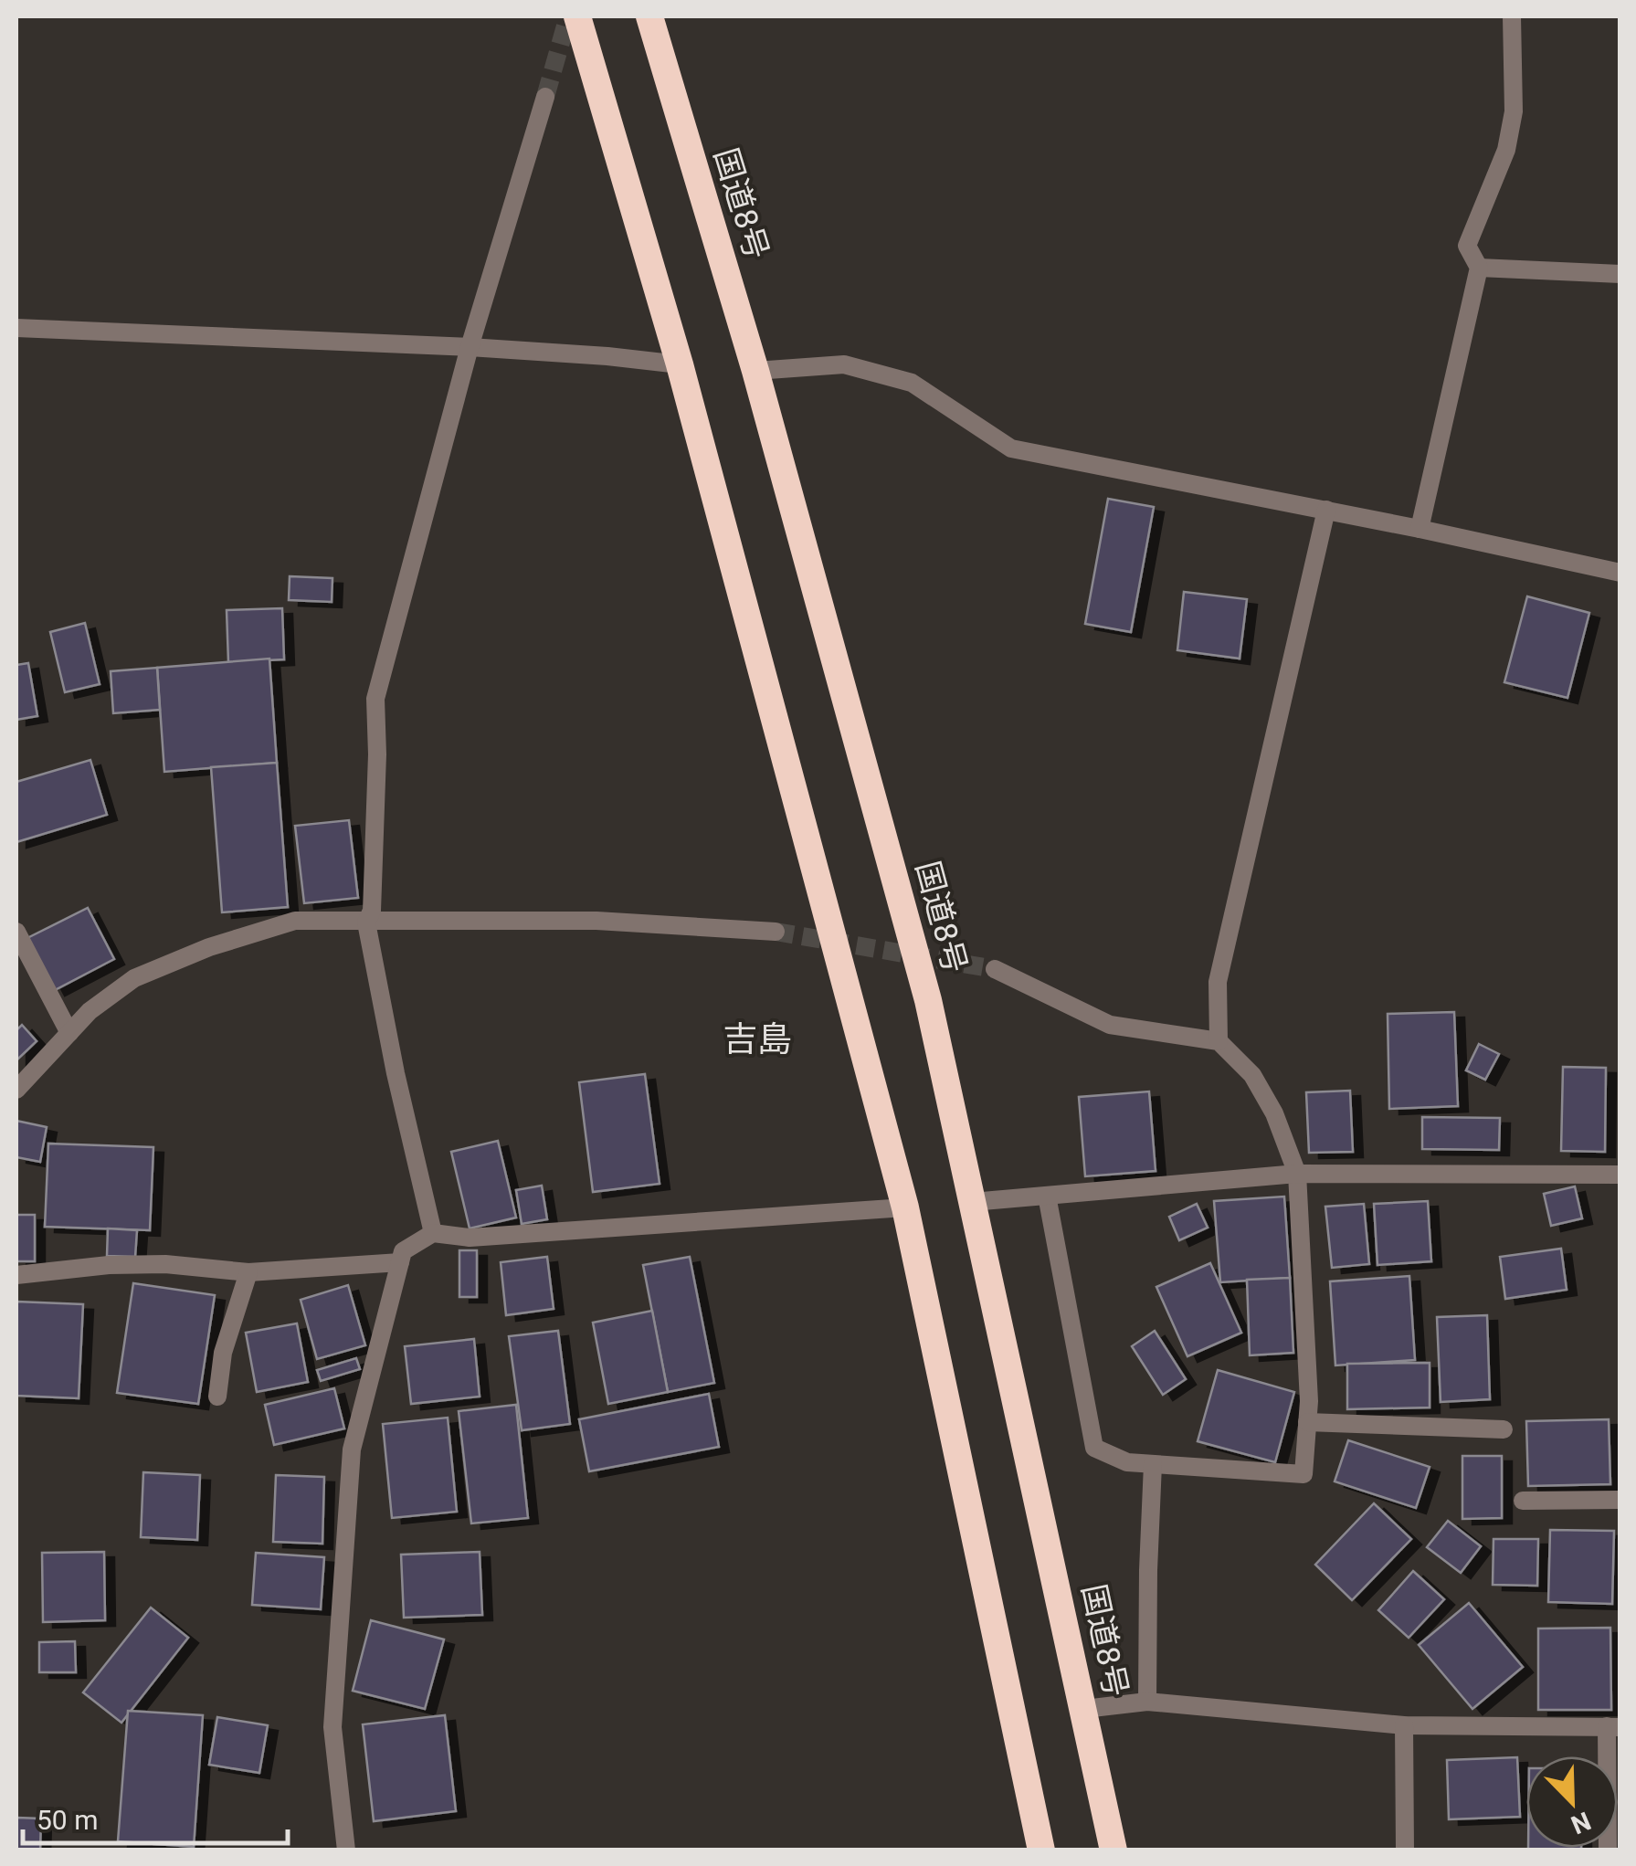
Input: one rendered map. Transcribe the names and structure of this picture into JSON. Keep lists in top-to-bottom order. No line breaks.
{"streets":{"highway":["国道8号"]},"districts":["吉島"],"scale_bar":"50 m","north":"bottom right"}
